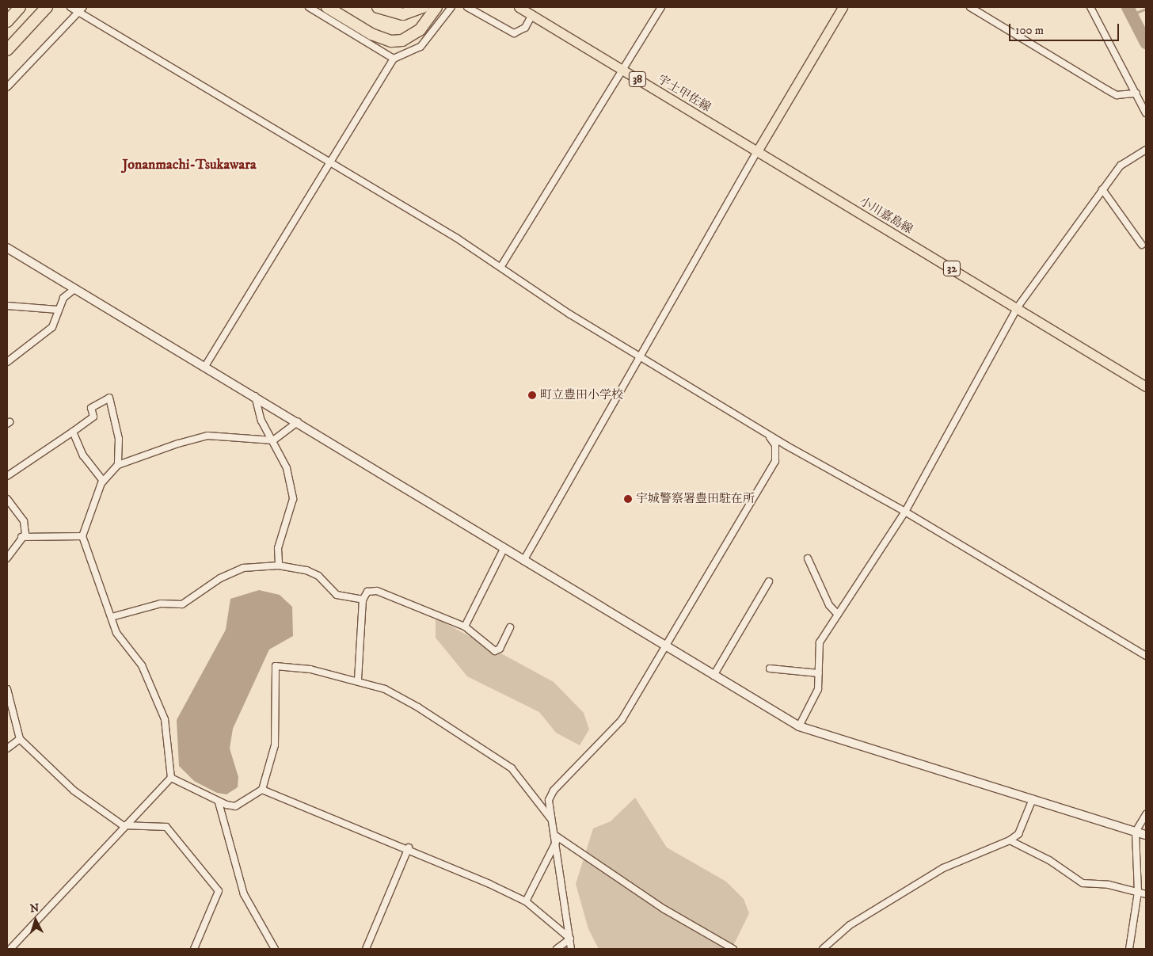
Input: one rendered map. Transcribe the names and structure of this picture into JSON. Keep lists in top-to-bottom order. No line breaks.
{"streets":{"main road":["38","宇土甲佐線","小川嘉島線","32"]},"crossings":[["宇土甲佐線","小川嘉島線"]],"districts":["Jonanmachi-Tsukawara"],"places":["町立豊田小学校","宇城警察署豊田駐在所"],"scale_bar":"100 m","north":"top"}
